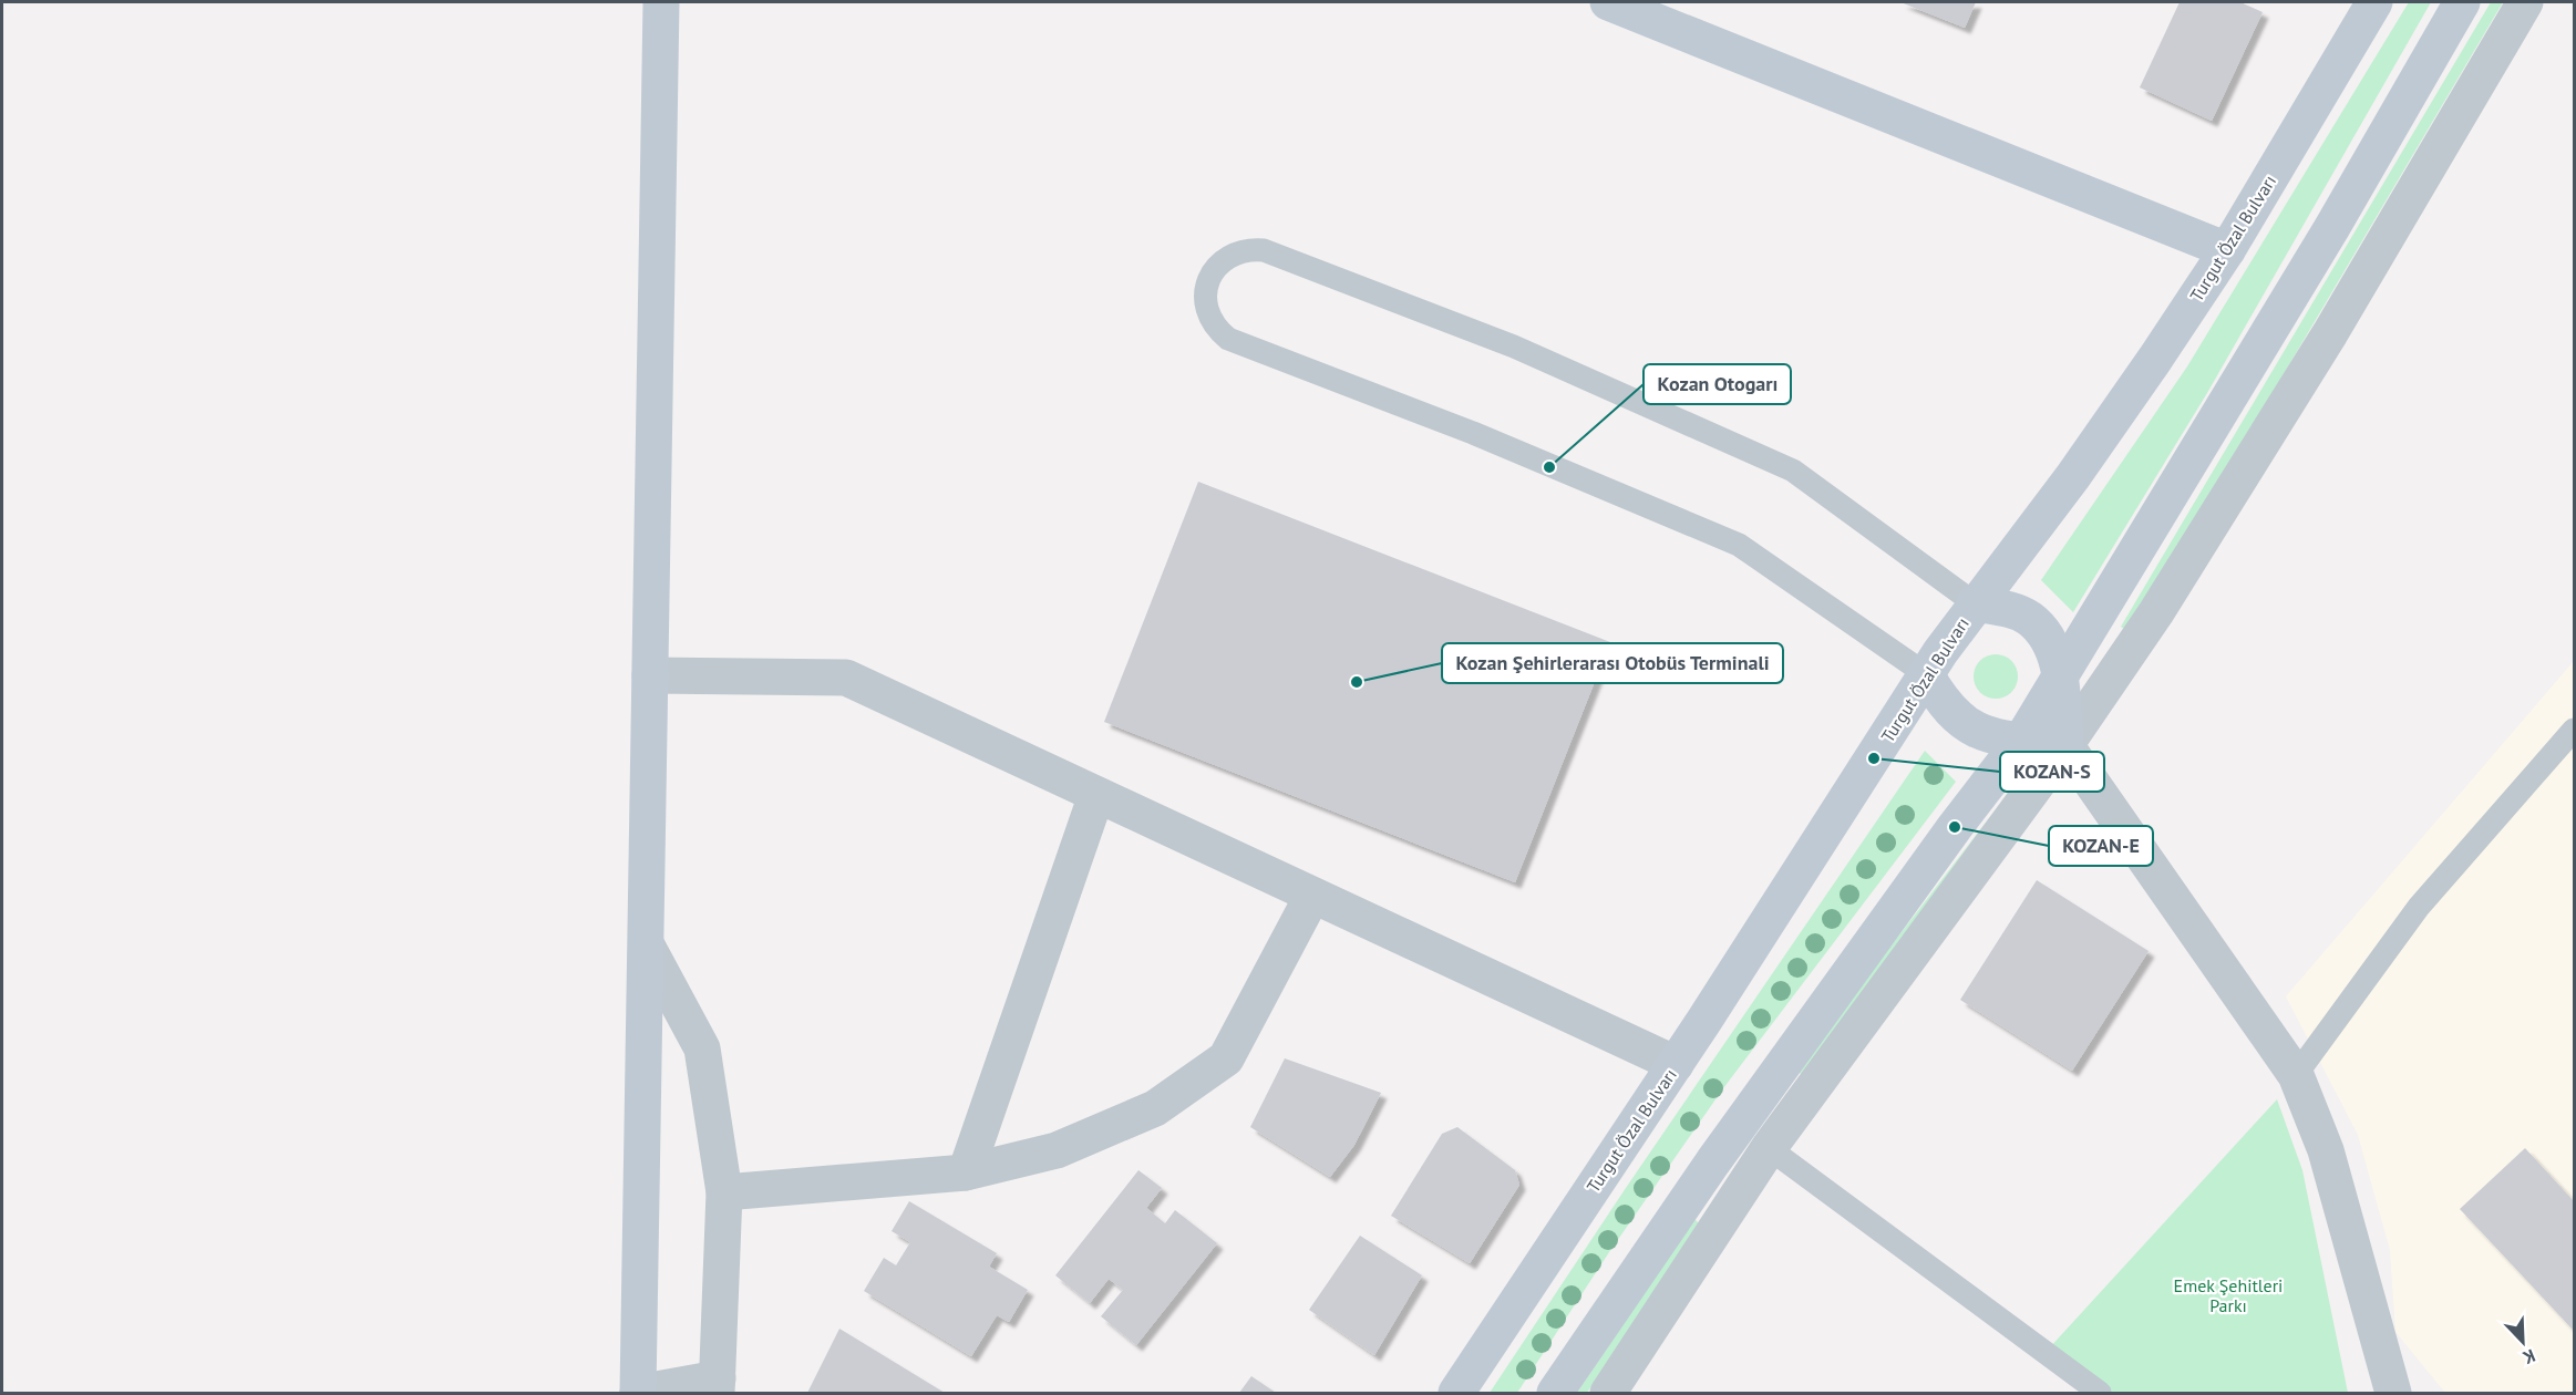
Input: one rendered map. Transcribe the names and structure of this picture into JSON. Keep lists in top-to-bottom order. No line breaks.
{"streets":{"main road":["Turgut Özal Bulvarı"]},"parks":["Emek Şehitleri Parkı"],"places":["Kozan Otogarı","Kozan Şehirlerarası Otobüs Terminali","KOZAN-S","KOZAN-E"],"north":"bottom right"}
